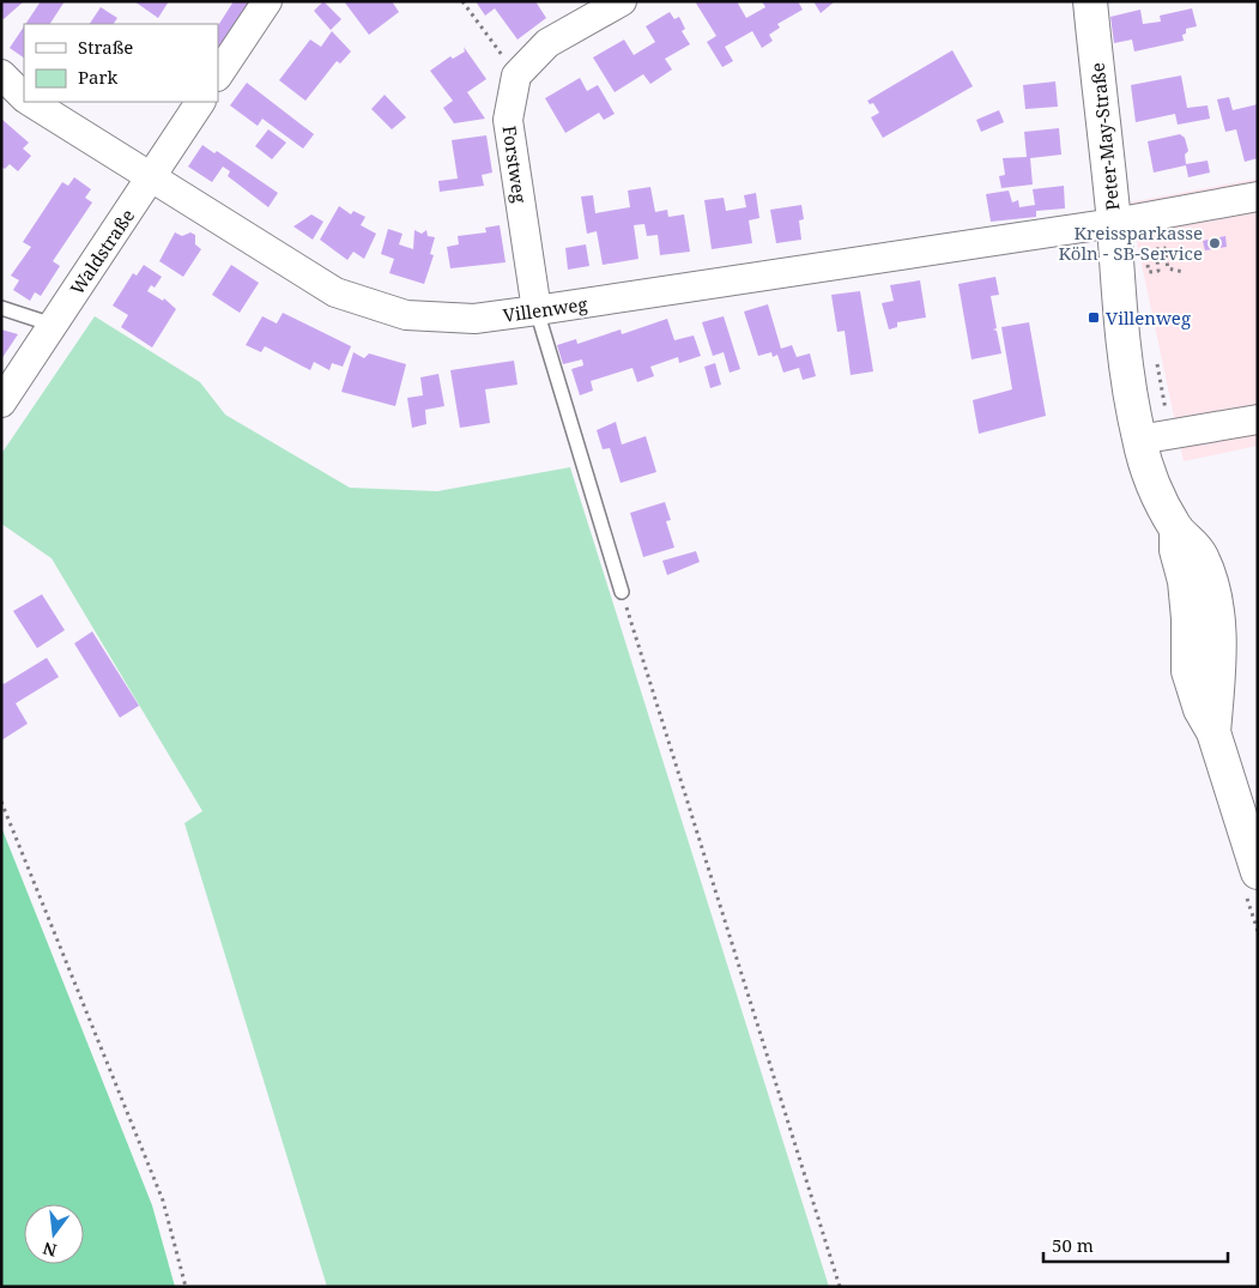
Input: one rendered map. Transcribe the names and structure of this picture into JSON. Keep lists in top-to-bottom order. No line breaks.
{"streets":{"main road":["Peter-May-Straße"],"street":["Forstweg","Waldstraße","Villenweg"]},"crossings":[["Peter-May-Straße","Villenweg"],["Forstweg","Villenweg"],["Waldstraße","Villenweg"]],"places":{"other":["Kreissparkasse Köln - SB-Service"],"transit":["Villenweg"]},"legend":["Straße","Park"],"scale_bar":"50 m","north":"bottom"}
